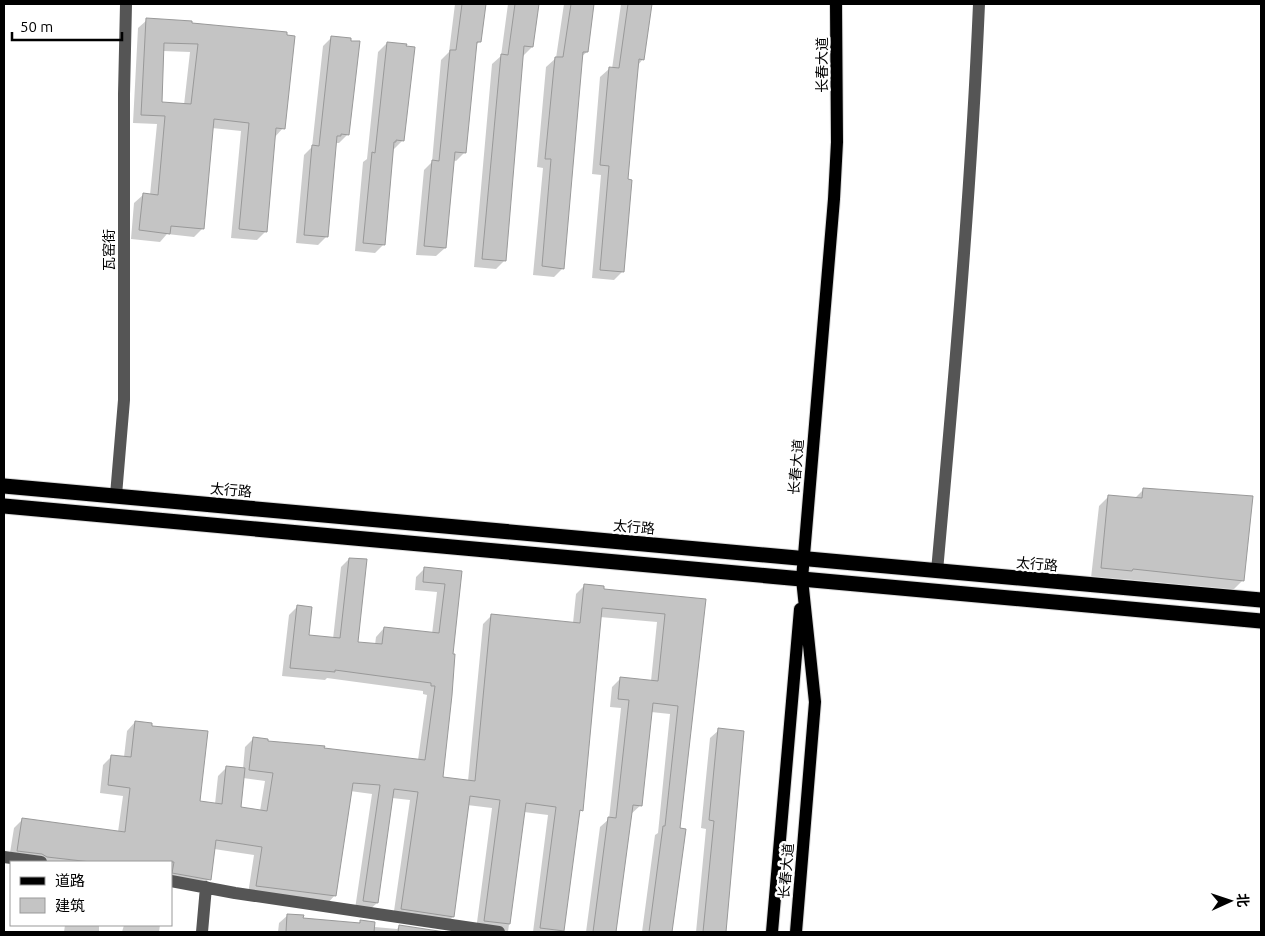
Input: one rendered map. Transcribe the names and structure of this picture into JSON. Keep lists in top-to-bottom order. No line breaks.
{"streets":{"highway":["太行路"],"main road":["长春大道"],"street":["瓦窑街"]},"crossings":[["长春大道","太行路"],["瓦窑街","太行路"]],"legend":["道路","建筑"],"scale_bar":"50 m","north":"right"}
